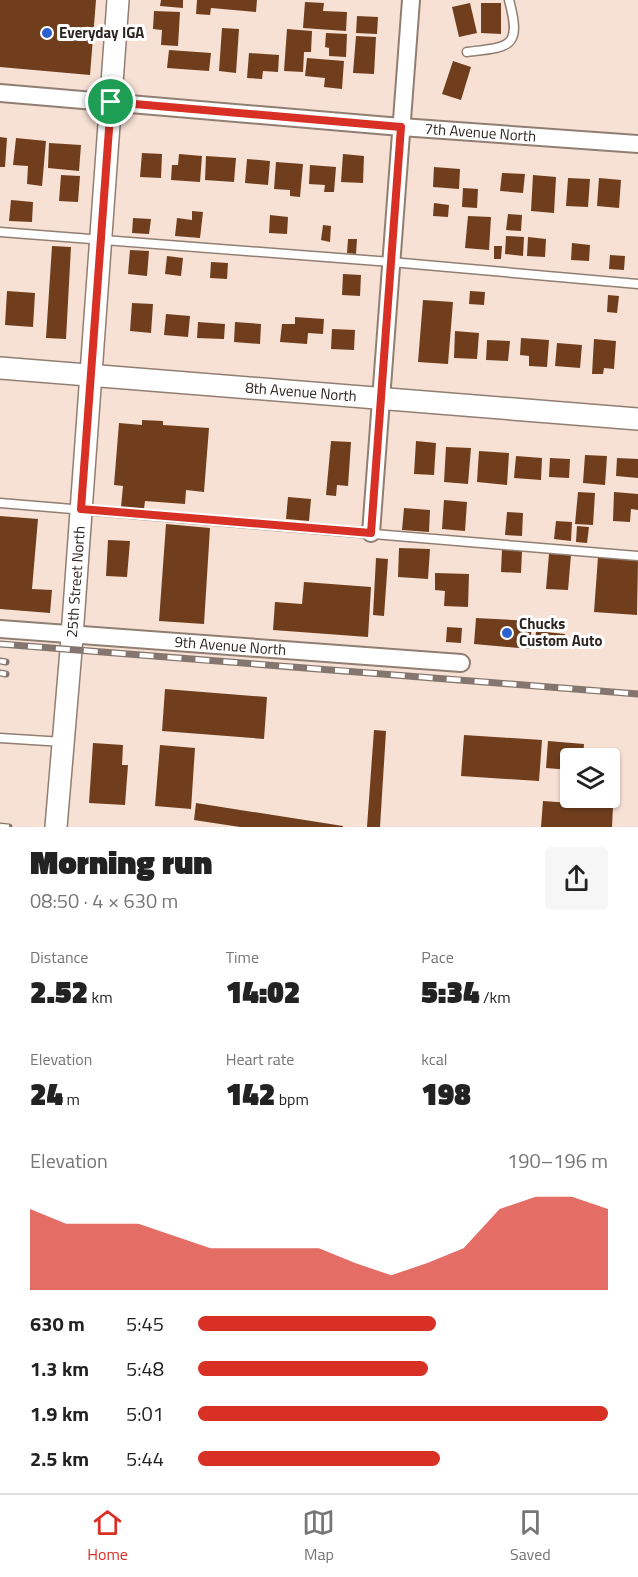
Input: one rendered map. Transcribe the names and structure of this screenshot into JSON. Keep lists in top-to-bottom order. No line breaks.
{"streets":{"street":["7th Avenue North","8th Avenue North","25th Street North","9th Avenue North"]},"crossings":[["7th Avenue North","25th Street North"],["8th Avenue North","25th Street North"],["25th Street North","9th Avenue North"]],"places":["Everyday IGA","Chucks Custom Auto"],"page":{"heading":["Morning run","08:50 · 4 × 630 m"],"stats":[["Distance","2.52 km"],["Time","14:02"],["Pace","5:34 /km"],["Elevation","24 m"],["Heart rate","142 bpm"],["kcal","198"]],"chart":["Elevation","190–196 m"],"list":[{"name":"630 m","note":"5:45"},{"name":"1.3 km","note":"5:48"},{"name":"1.9 km","note":"5:01"},{"name":"2.5 km","note":"5:44"}],"tabs":["Home","Map","Saved"]}}
